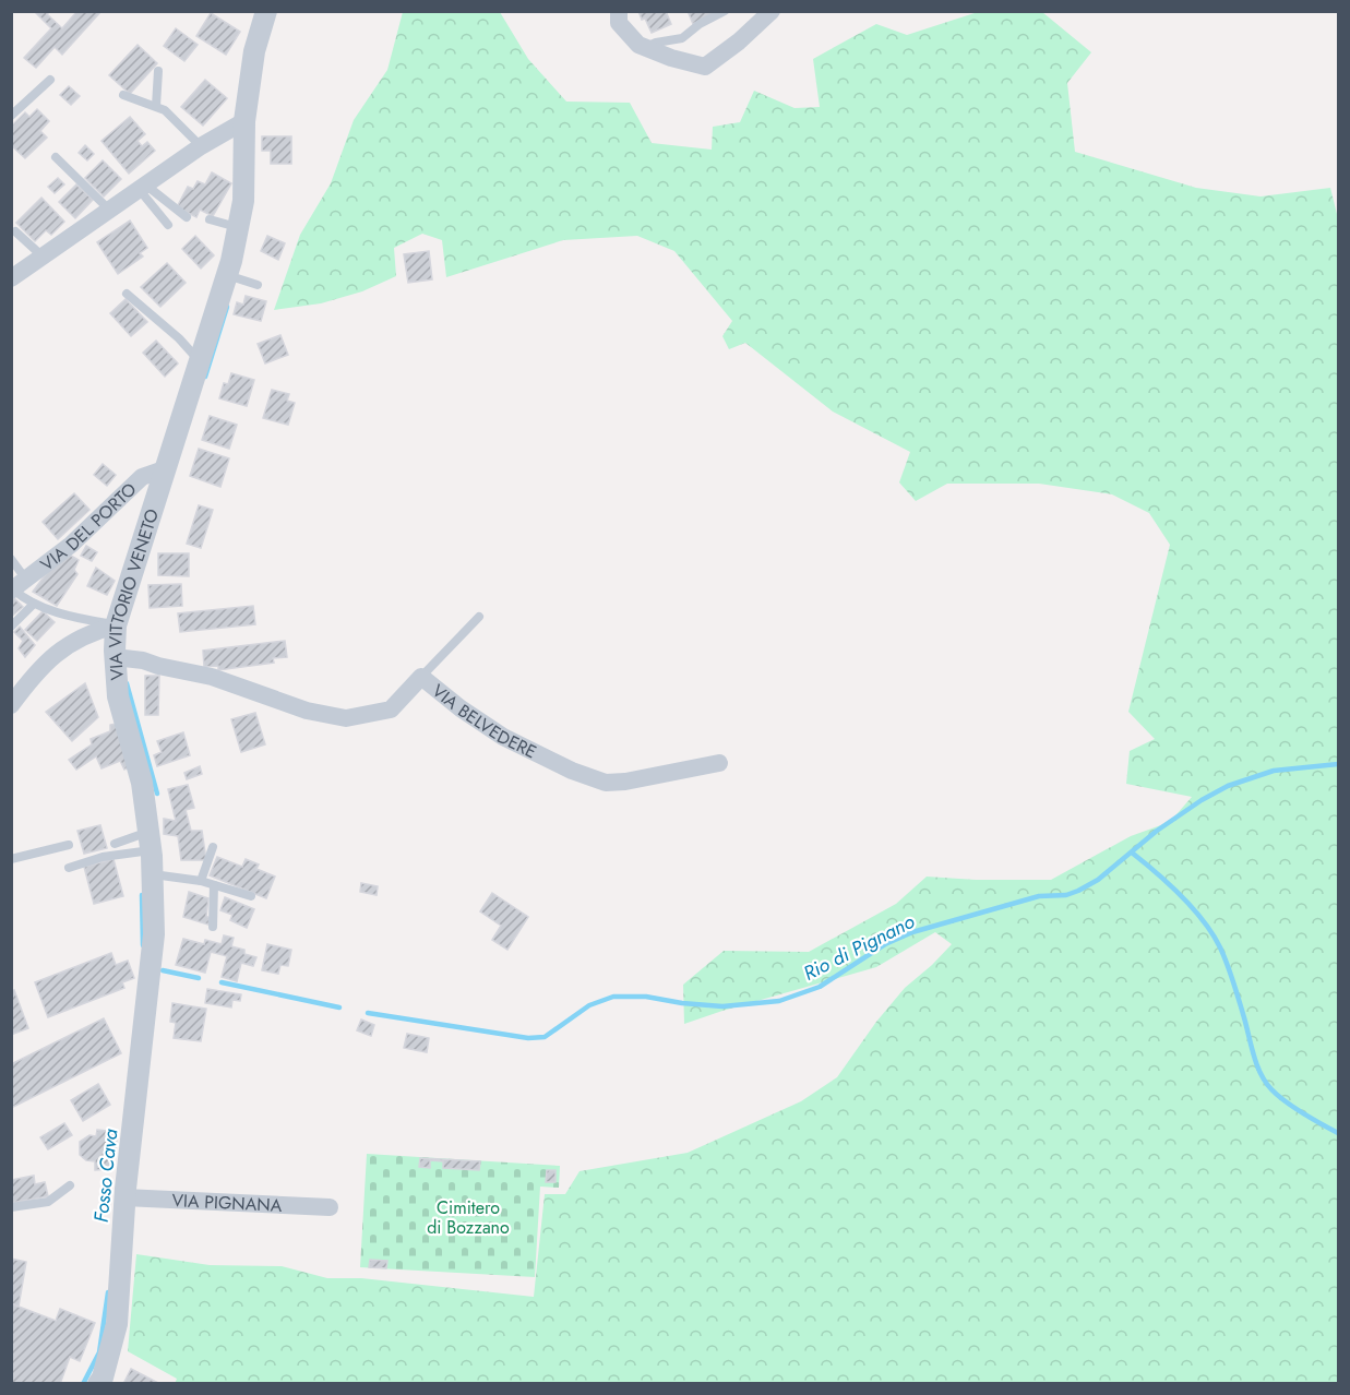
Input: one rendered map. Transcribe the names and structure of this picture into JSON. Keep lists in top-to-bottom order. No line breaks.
{"streets":{"street":["VIA DEL PORTO","VIA VITTORIO VENETO","VIA BELVEDERE","VIA PIGNANA"]},"crossings":[["VIA DEL PORTO","VIA VITTORIO VENETO"],["VIA VITTORIO VENETO","VIA BELVEDERE"],["VIA VITTORIO VENETO","VIA PIGNANA"]],"water":["Rio di Pignano","Fosso Cava"],"parks":["Cimitero di Bozzano"]}
